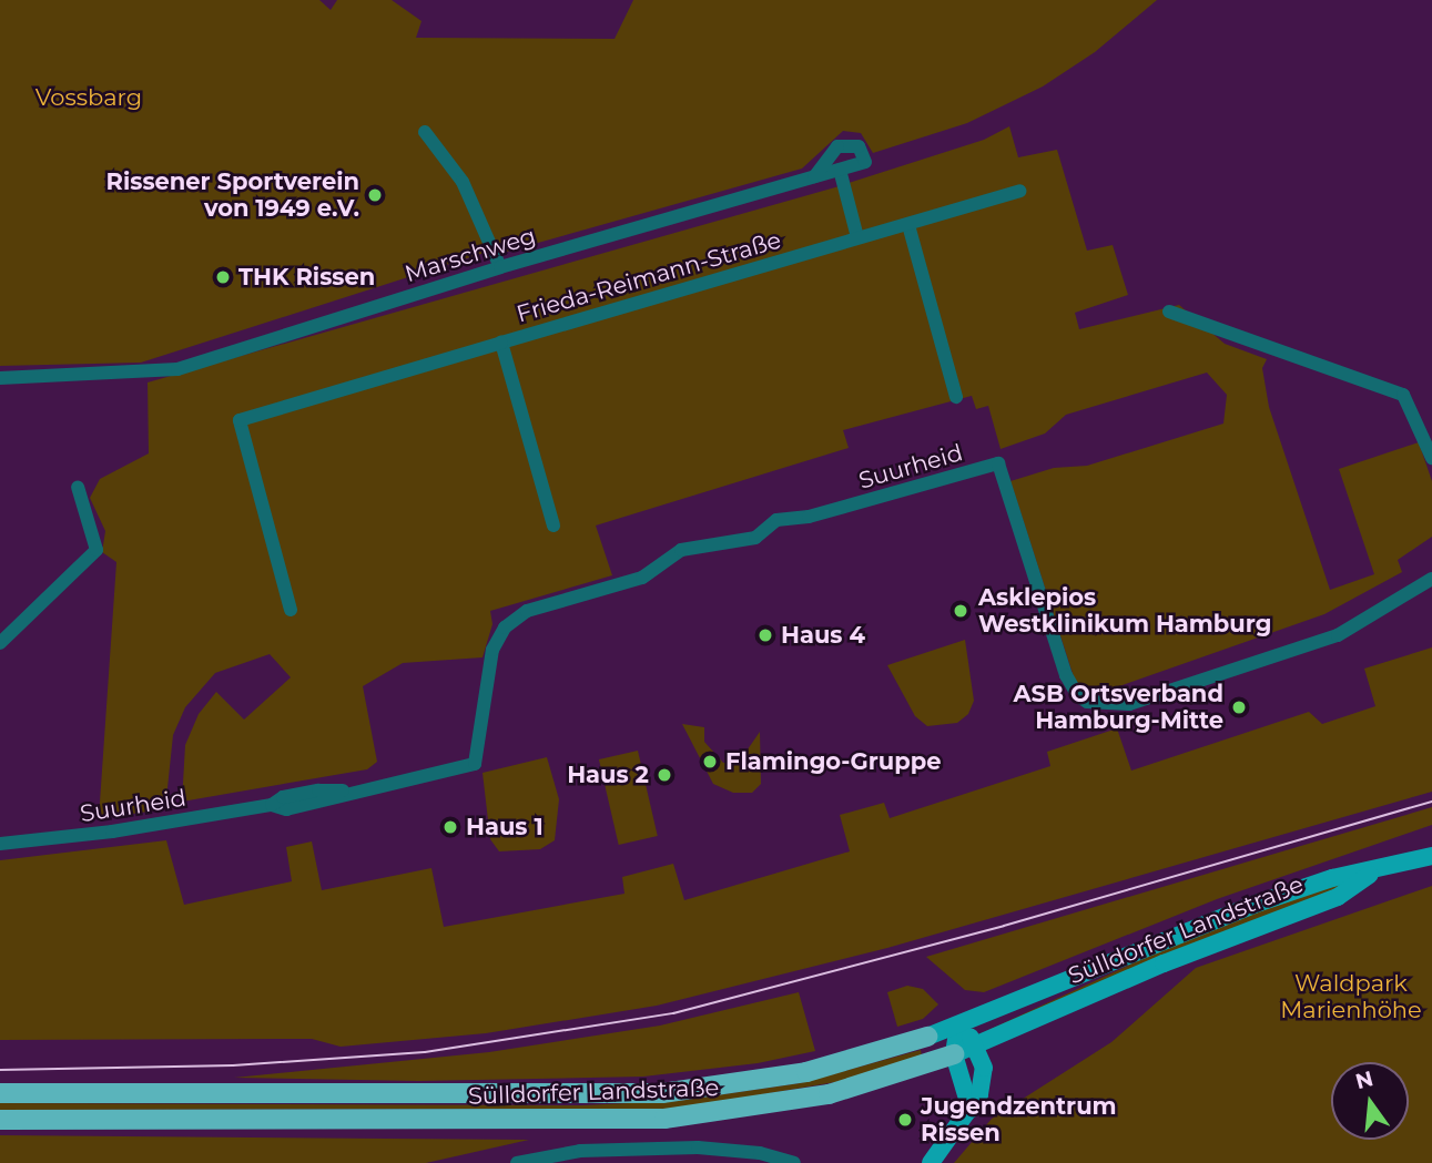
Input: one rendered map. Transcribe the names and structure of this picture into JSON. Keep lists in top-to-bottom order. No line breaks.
{"streets":{"highway":["Sülldorfer Landstraße"],"street":["Marschweg","Frieda-Reimann-Straße","Suurheid"]},"parks":["Vossbarg","Waldpark Marienhöhe"],"places":["Rissener Sportverein von 1949 e.V.","THK Rissen","Asklepios Westklinikum Hamburg","Haus 4","ASB Ortsverband Hamburg-Mitte","Flamingo-Gruppe","Haus 2","Haus 1","Jugendzentrum Rissen"],"north":"top"}
